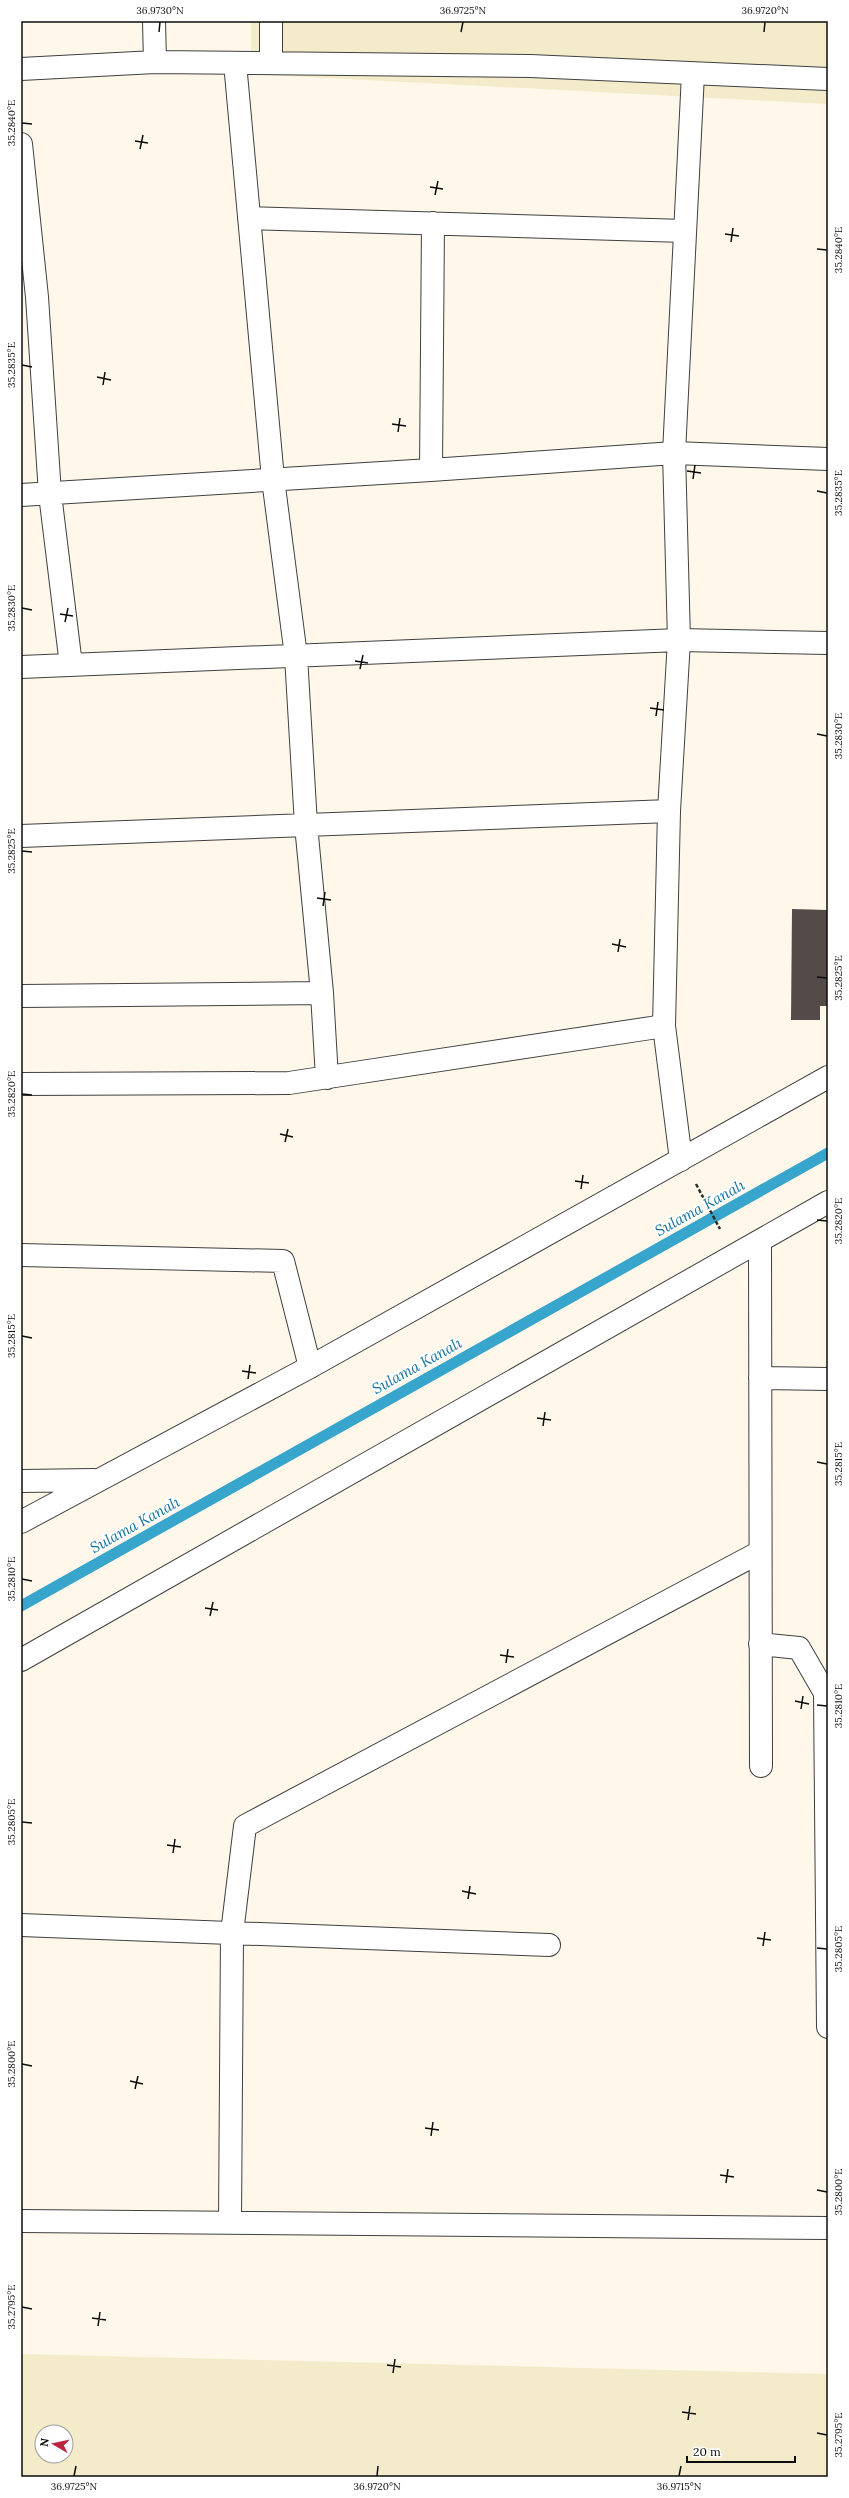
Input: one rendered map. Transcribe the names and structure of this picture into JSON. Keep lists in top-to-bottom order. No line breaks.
{"water":["Sulama Kanalı"],"scale_bar":"20 m","north":"left","coordinates":["36.9730°N","36.9725°N","36.9720°N","35.2840°E","35.2835°E","35.2830°E","35.2825°E","35.2820°E","35.2815°E","35.2810°E","35.2805°E","35.2800°E","35.2795°E","36.9715°N"]}
